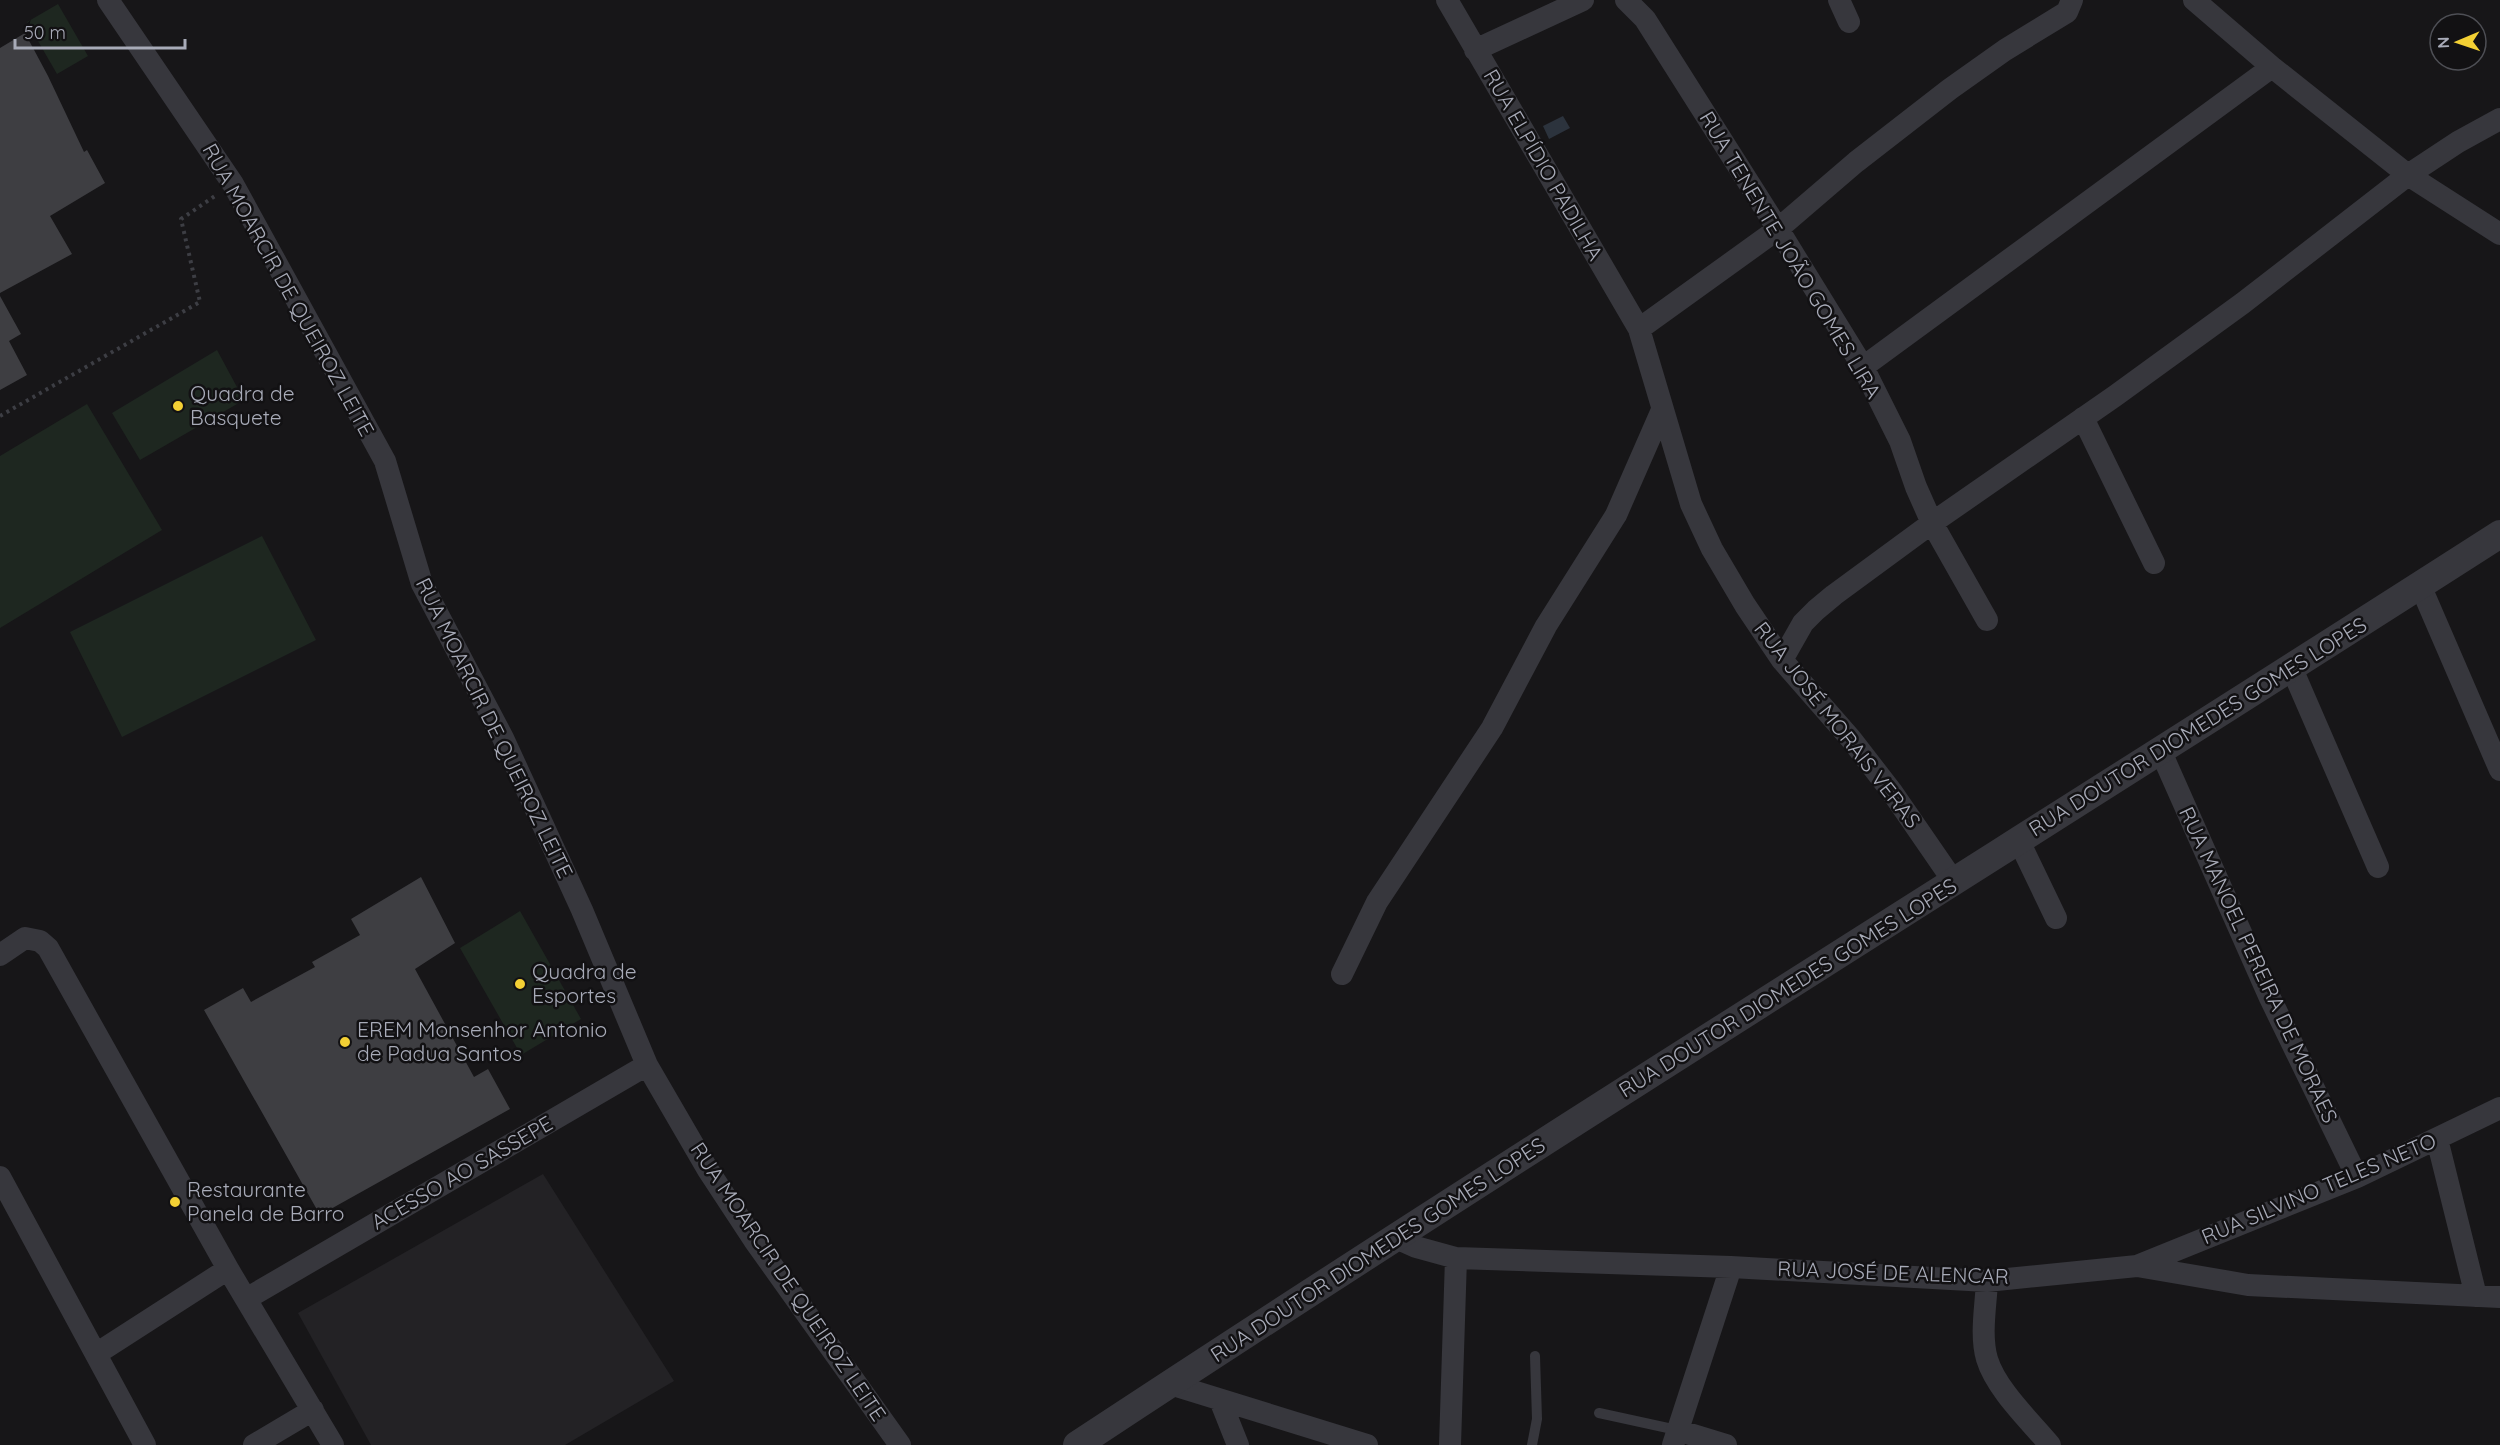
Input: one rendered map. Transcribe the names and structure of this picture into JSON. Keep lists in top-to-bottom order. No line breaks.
{"streets":{"street":["RUA ELPÍDIO PADILHA","RUA TENENTE JOÃO GOMES LIRA","RUA MOARCIR DE QUEIROZ LEITE","RUA JOSÉ MORAIS VERAS","RUA DOUTOR DIOMEDES GOMES LOPES","RUA MANOEL PEREIRA DE MORAES","ACESSO AO SASSEPE","RUA SILVINO TELES NETO","RUA JOSÉ DE ALENCAR"]},"crossings":[["RUA ELPÍDIO PADILHA","RUA JOSÉ MORAIS VERAS"],["RUA MOARCIR DE QUEIROZ LEITE","ACESSO AO SASSEPE"],["RUA JOSÉ MORAIS VERAS","RUA DOUTOR DIOMEDES GOMES LOPES"],["RUA DOUTOR DIOMEDES GOMES LOPES","RUA MANOEL PEREIRA DE MORAES"],["RUA DOUTOR DIOMEDES GOMES LOPES","RUA JOSÉ DE ALENCAR"],["RUA MANOEL PEREIRA DE MORAES","RUA SILVINO TELES NETO"],["RUA SILVINO TELES NETO","RUA JOSÉ DE ALENCAR"]],"places":["Quadra de Basquete","Quadra de Esportes","EREM Monsenhor Antonio de Padua Santos","Restaurante Panela de Barro"],"scale_bar":"50 m","north":"left"}
